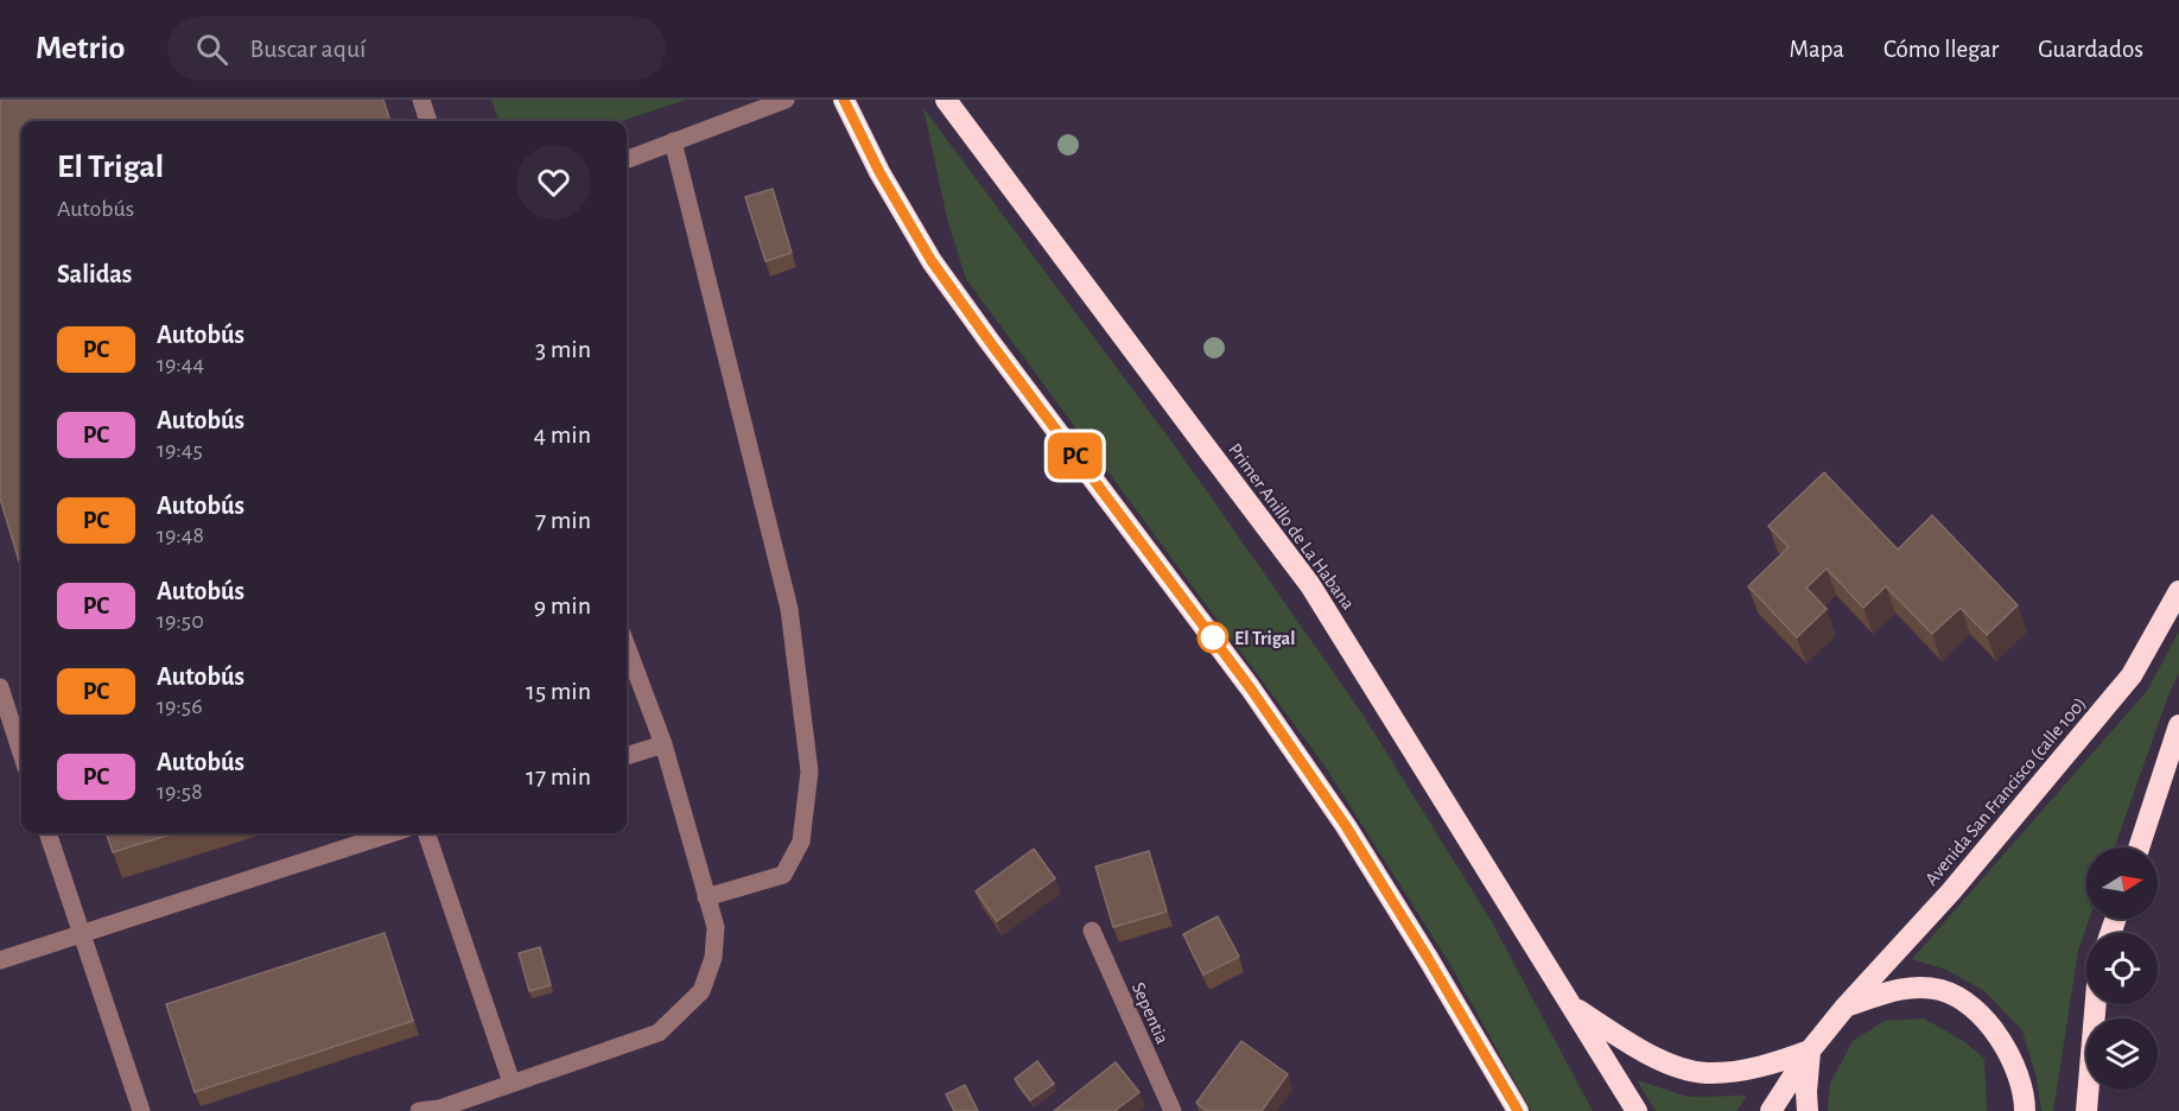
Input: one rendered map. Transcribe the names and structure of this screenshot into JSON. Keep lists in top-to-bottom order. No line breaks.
{"streets":{"highway":["Primer Anillo de La Habana","Avenida San Francisco (calle 100)"],"street":["Sepentia"]},"places":["El Trigal"],"lines":["bus line PC"],"north":"right","page":{"header":"Metrio","search":"Buscar aquí","nav":["Mapa","Cómo llegar","Guardados"],"on_map":"PC","heading":[["El Trigal","Autobús"],"Salidas"],"list":[{"mark":"PC","name":"Autobús","note":"19:44","value":"3 min"},{"mark":"PC","name":"Autobús","note":"19:45","value":"4 min"},{"mark":"PC","name":"Autobús","note":"19:48","value":"7 min"},{"mark":"PC","name":"Autobús","note":"19:50","value":"9 min"},{"mark":"PC","name":"Autobús","note":"19:56","value":"15 min"},{"mark":"PC","name":"Autobús","note":"19:58","value":"17 min"}]}}
